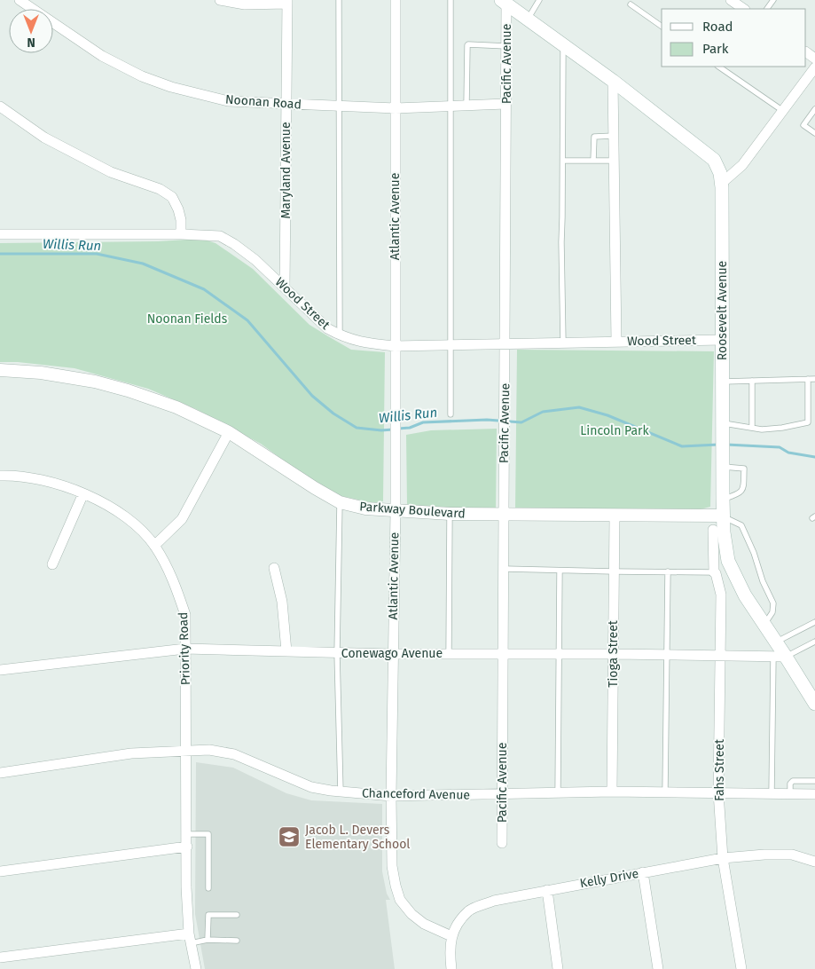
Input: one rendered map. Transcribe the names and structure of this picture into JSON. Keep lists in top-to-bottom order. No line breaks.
{"streets":{"main road":["Roosevelt Avenue"],"street":["Pacific Avenue","Noonan Road","Maryland Avenue","Atlantic Avenue","Wood Street","Parkway Boulevard","Priority Road","Conewago Avenue","Tioga Street","Fahs Street","Chanceford Avenue","Kelly Drive"]},"crossings":[["Pacific Avenue","Noonan Road"],["Pacific Avenue","Wood Street"],["Pacific Avenue","Roosevelt Avenue"],["Pacific Avenue","Parkway Boulevard"],["Pacific Avenue","Conewago Avenue"],["Pacific Avenue","Chanceford Avenue"],["Noonan Road","Maryland Avenue"],["Noonan Road","Atlantic Avenue"],["Maryland Avenue","Wood Street"],["Atlantic Avenue","Wood Street"],["Atlantic Avenue","Parkway Boulevard"],["Atlantic Avenue","Conewago Avenue"],["Atlantic Avenue","Chanceford Avenue"],["Atlantic Avenue","Kelly Drive"],["Wood Street","Roosevelt Avenue"],["Roosevelt Avenue","Parkway Boulevard"],["Roosevelt Avenue","Conewago Avenue"],["Parkway Boulevard","Tioga Street"],["Priority Road","Conewago Avenue"],["Priority Road","Chanceford Avenue"],["Conewago Avenue","Tioga Street"],["Conewago Avenue","Fahs Street"],["Tioga Street","Chanceford Avenue"],["Fahs Street","Chanceford Avenue"],["Fahs Street","Kelly Drive"]],"water":["Willis Run"],"parks":["Noonan Fields","Lincoln Park"],"places":{"school or university":["Jacob L. Devers Elementary School"]},"legend":["Road","Park"],"north":"bottom"}
